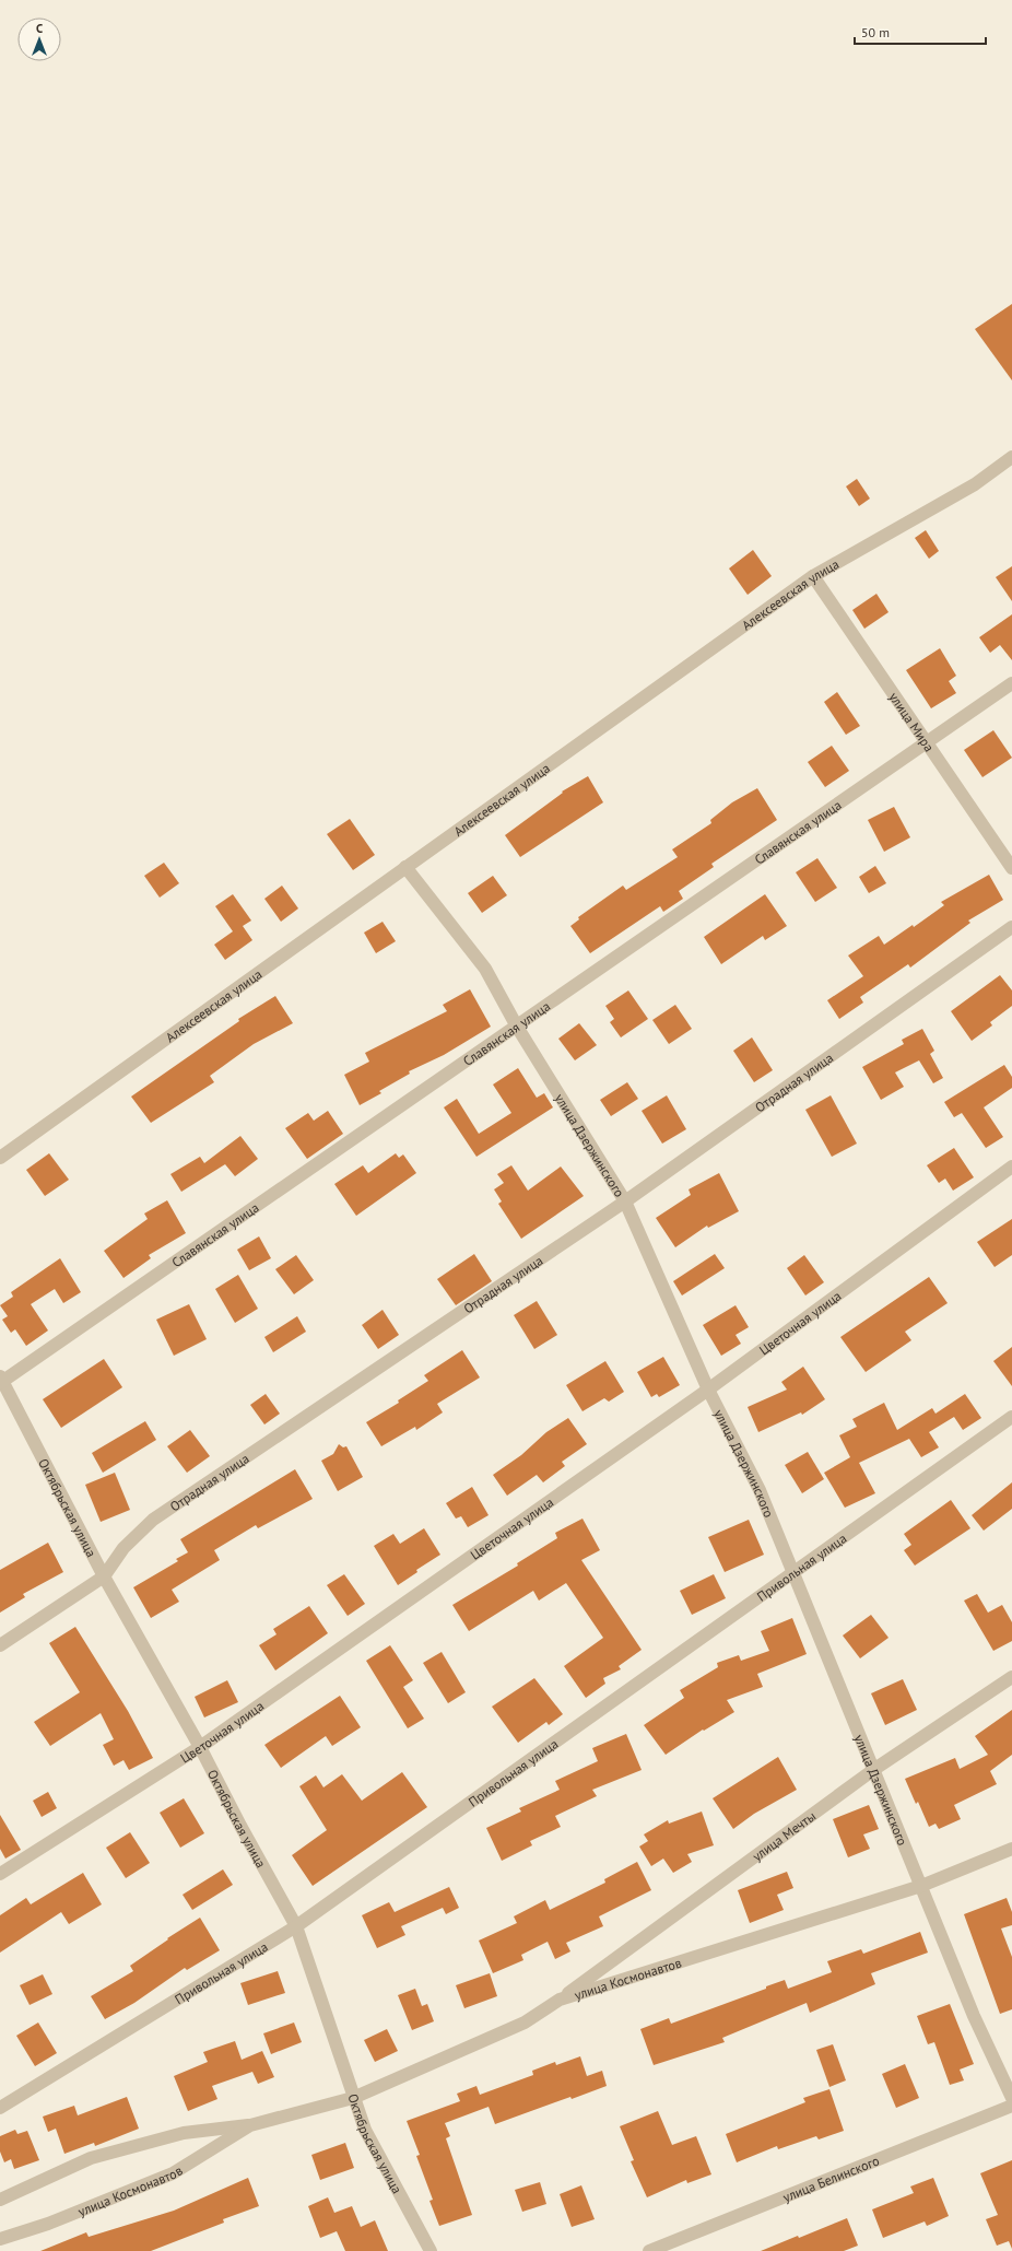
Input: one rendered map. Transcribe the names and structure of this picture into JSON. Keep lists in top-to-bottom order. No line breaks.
{"streets":{"street":["Алексеевская улица","улица Мира","Славянская улица","Отрадная улица","улица Дзержинского","Цветочная улица","Октябрьская улица","Привольная улица","улица Мечты","улица Космонавтов","улица Белинского"]},"crossings":[["Алексеевская улица","улица Мира"],["Алексеевская улица","улица Дзержинского"],["улица Мира","Славянская улица"],["Славянская улица","улица Дзержинского"],["Славянская улица","Октябрьская улица"],["Отрадная улица","улица Дзержинского"],["Отрадная улица","Октябрьская улица"],["улица Дзержинского","Цветочная улица"],["улица Дзержинского","Привольная улица"],["улица Дзержинского","улица Мечты"],["улица Дзержинского","улица Космонавтов"],["Цветочная улица","Октябрьская улица"],["Октябрьская улица","Привольная улица"],["Октябрьская улица","улица Космонавтов"],["улица Мечты","улица Космонавтов"]],"scale_bar":"50 m","north":"top"}
